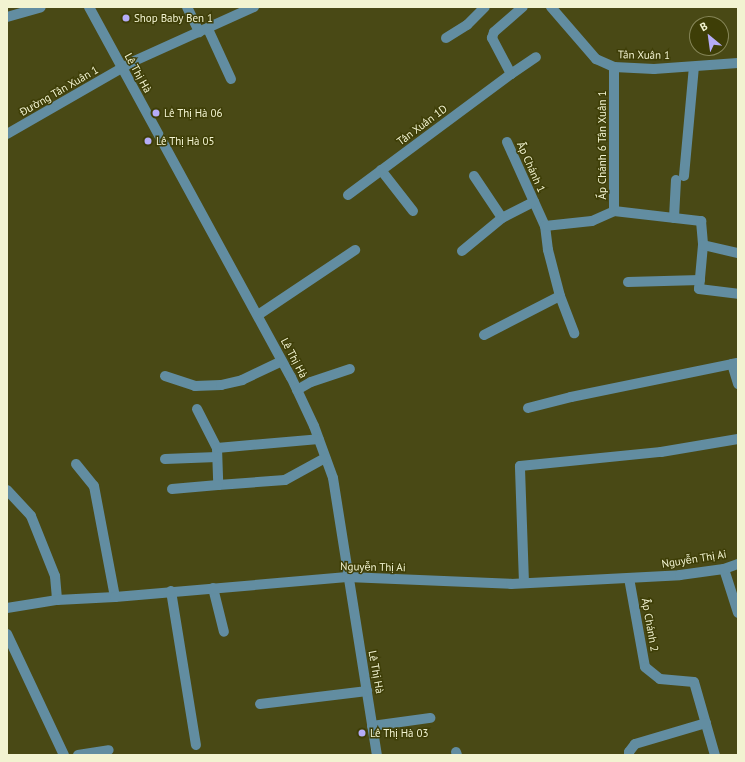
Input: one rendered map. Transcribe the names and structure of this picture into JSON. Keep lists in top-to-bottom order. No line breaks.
{"streets":{"street":["Tân Xuân 1","Lê Thị Hà","Đường Tân Xuân 1","Tân Xuân 1D","Ấp Chánh 6 Tân Xuân 1","Ấp Chánh 1","Nguyễn Thị Ai","Ấp Chánh 2"]},"crossings":[["Tân Xuân 1","Ấp Chánh 6 Tân Xuân 1"],["Lê Thị Hà","Đường Tân Xuân 1"],["Lê Thị Hà","Nguyễn Thị Ai"],["Ấp Chánh 6 Tân Xuân 1","Ấp Chánh 1"],["Nguyễn Thị Ai","Ấp Chánh 2"]],"places":["Shop Baby Ben 1","Lê Thị Hà 06","Lê Thị Hà 05","Lê Thị Hà 03"],"north":"top left"}
